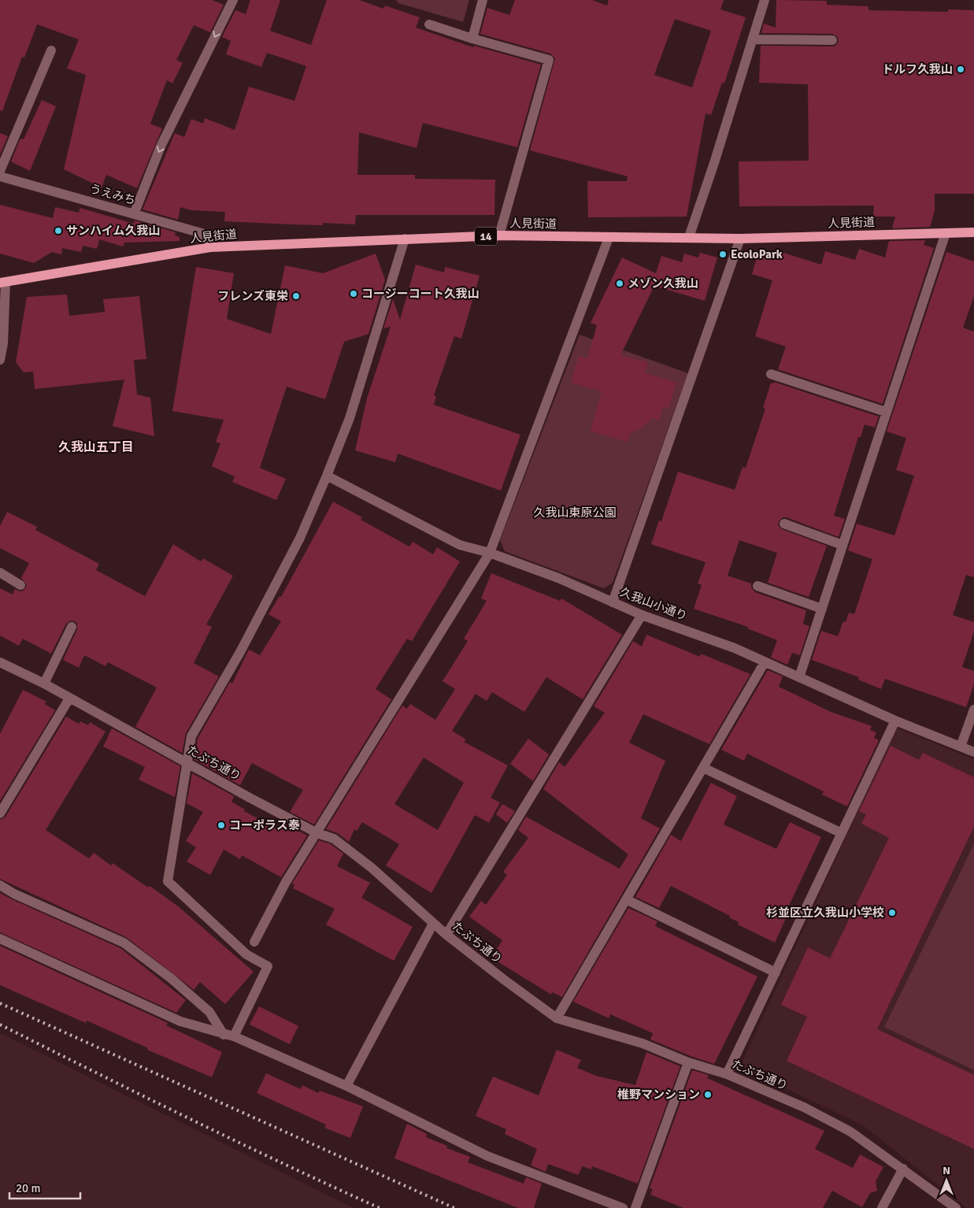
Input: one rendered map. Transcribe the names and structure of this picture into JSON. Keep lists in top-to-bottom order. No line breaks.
{"streets":{"main road":["人見街道","14"],"street":["うえみち","久我山小通り","たぶち通り"]},"crossings":[["うえみち","人見街道"]],"districts":["久我山五丁目"],"parks":["久我山東原公園"],"places":["ドルフ久我山","サンハイム久我山","EcoloPark","メゾン久我山","コージーコート久我山","フレンズ東栄","コーポラス泰","杉並区立久我山小学校","椎野マンション"],"scale_bar":"20 m","north":"top"}
